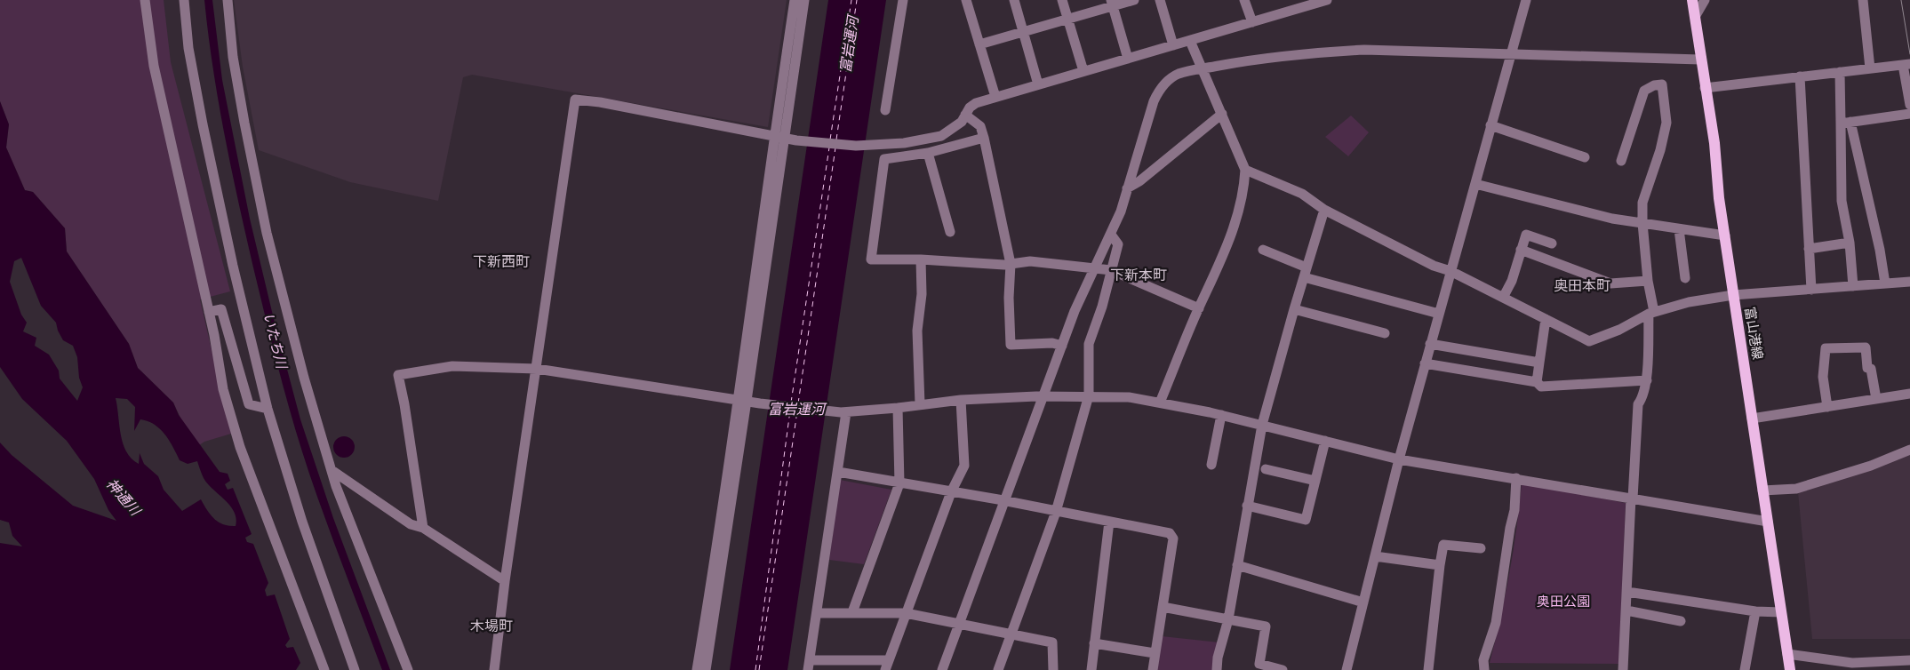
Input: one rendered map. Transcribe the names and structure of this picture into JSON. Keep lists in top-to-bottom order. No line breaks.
{"streets":{"main road":["富山港線"]},"districts":["下新西町","下新本町","奥田本町","木場町"],"water":["富岩運河","いたち川","神通川"],"parks":["奥田公園"]}
